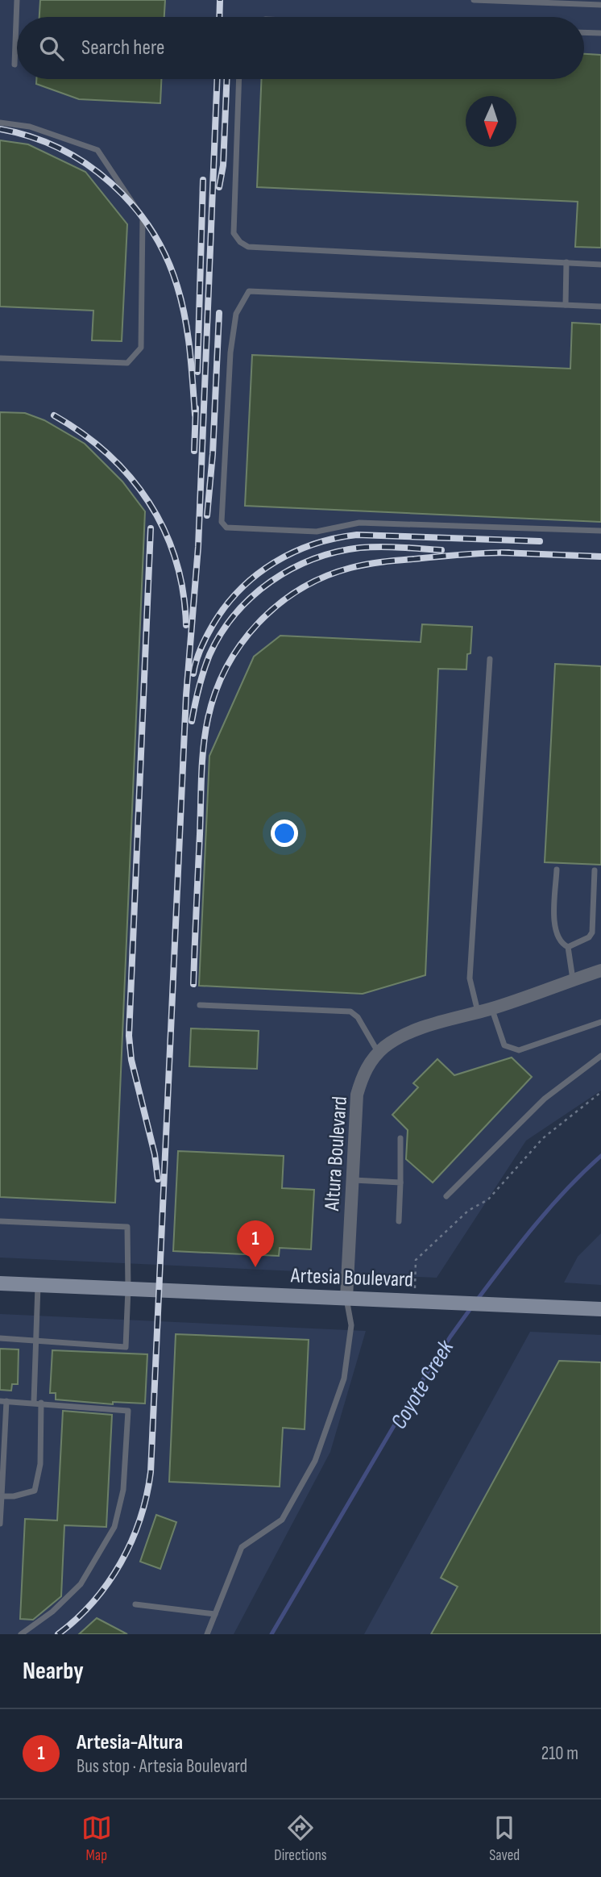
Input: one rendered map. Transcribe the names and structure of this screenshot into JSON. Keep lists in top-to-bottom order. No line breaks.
{"streets":{"main road":["Artesia Boulevard"],"street":["Altura Boulevard"]},"crossings":[["Altura Boulevard","Artesia Boulevard"]],"water":["Coyote Creek"],"north":"bottom","page":{"search":"Search here","pins":"1","heading":"Nearby","list":[{"mark":"1","name":"Artesia-Altura","note":"Bus stop · Artesia Boulevard","value":"210 m"}],"nav":["Map","Directions","Saved"]}}
